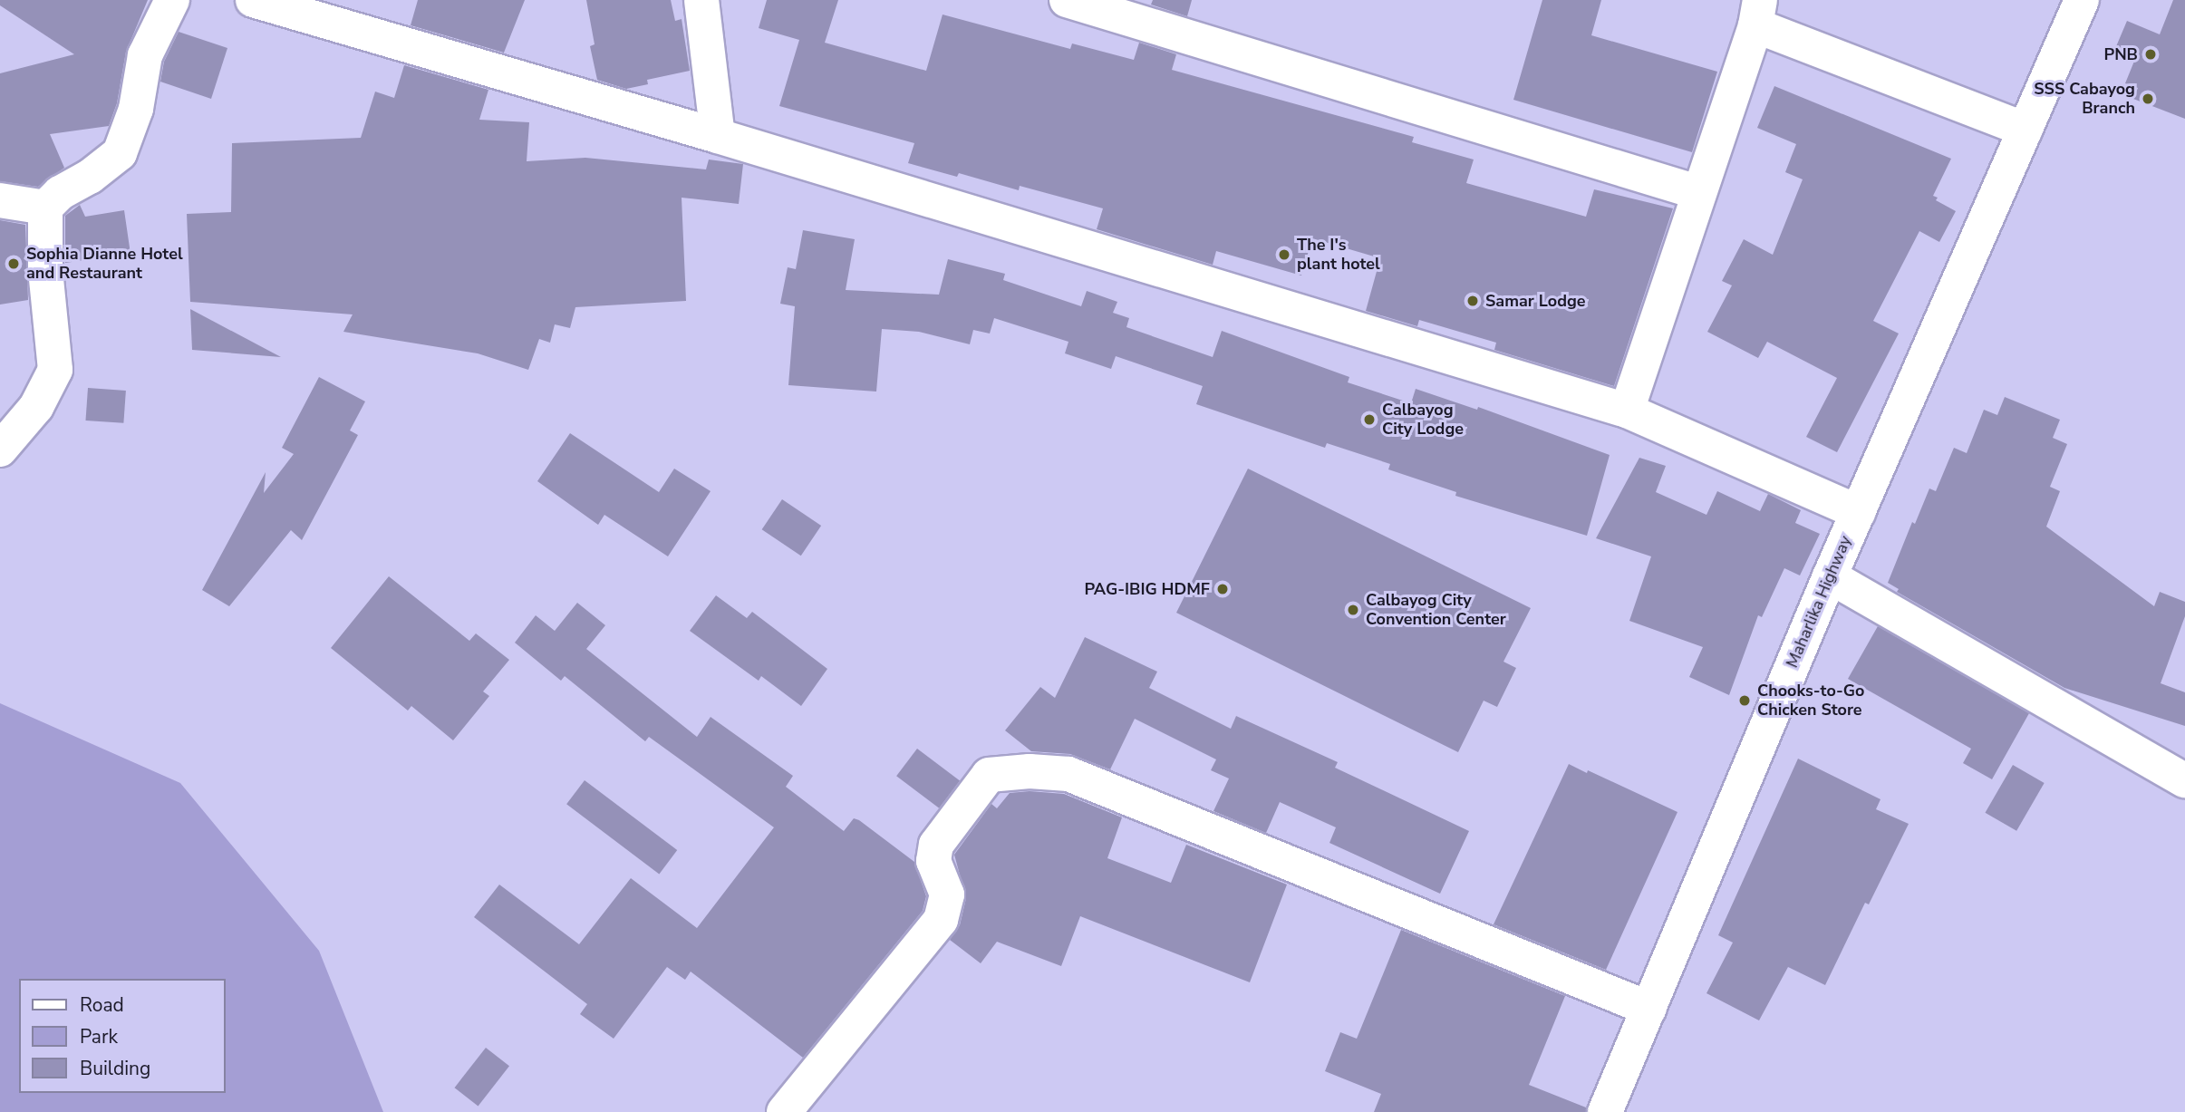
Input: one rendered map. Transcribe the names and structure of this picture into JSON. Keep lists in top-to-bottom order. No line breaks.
{"streets":{"street":["Maharlika Highway"]},"places":["PNB","SSS Cabayog Branch","The I's plant hotel","Sophia Dianne Hotel and Restaurant","Samar Lodge","Calbayog City Lodge","PAG-IBIG HDMF","Calbayog City Convention Center","Chooks-to-Go Chicken Store"],"legend":["Road","Park","Building"]}
